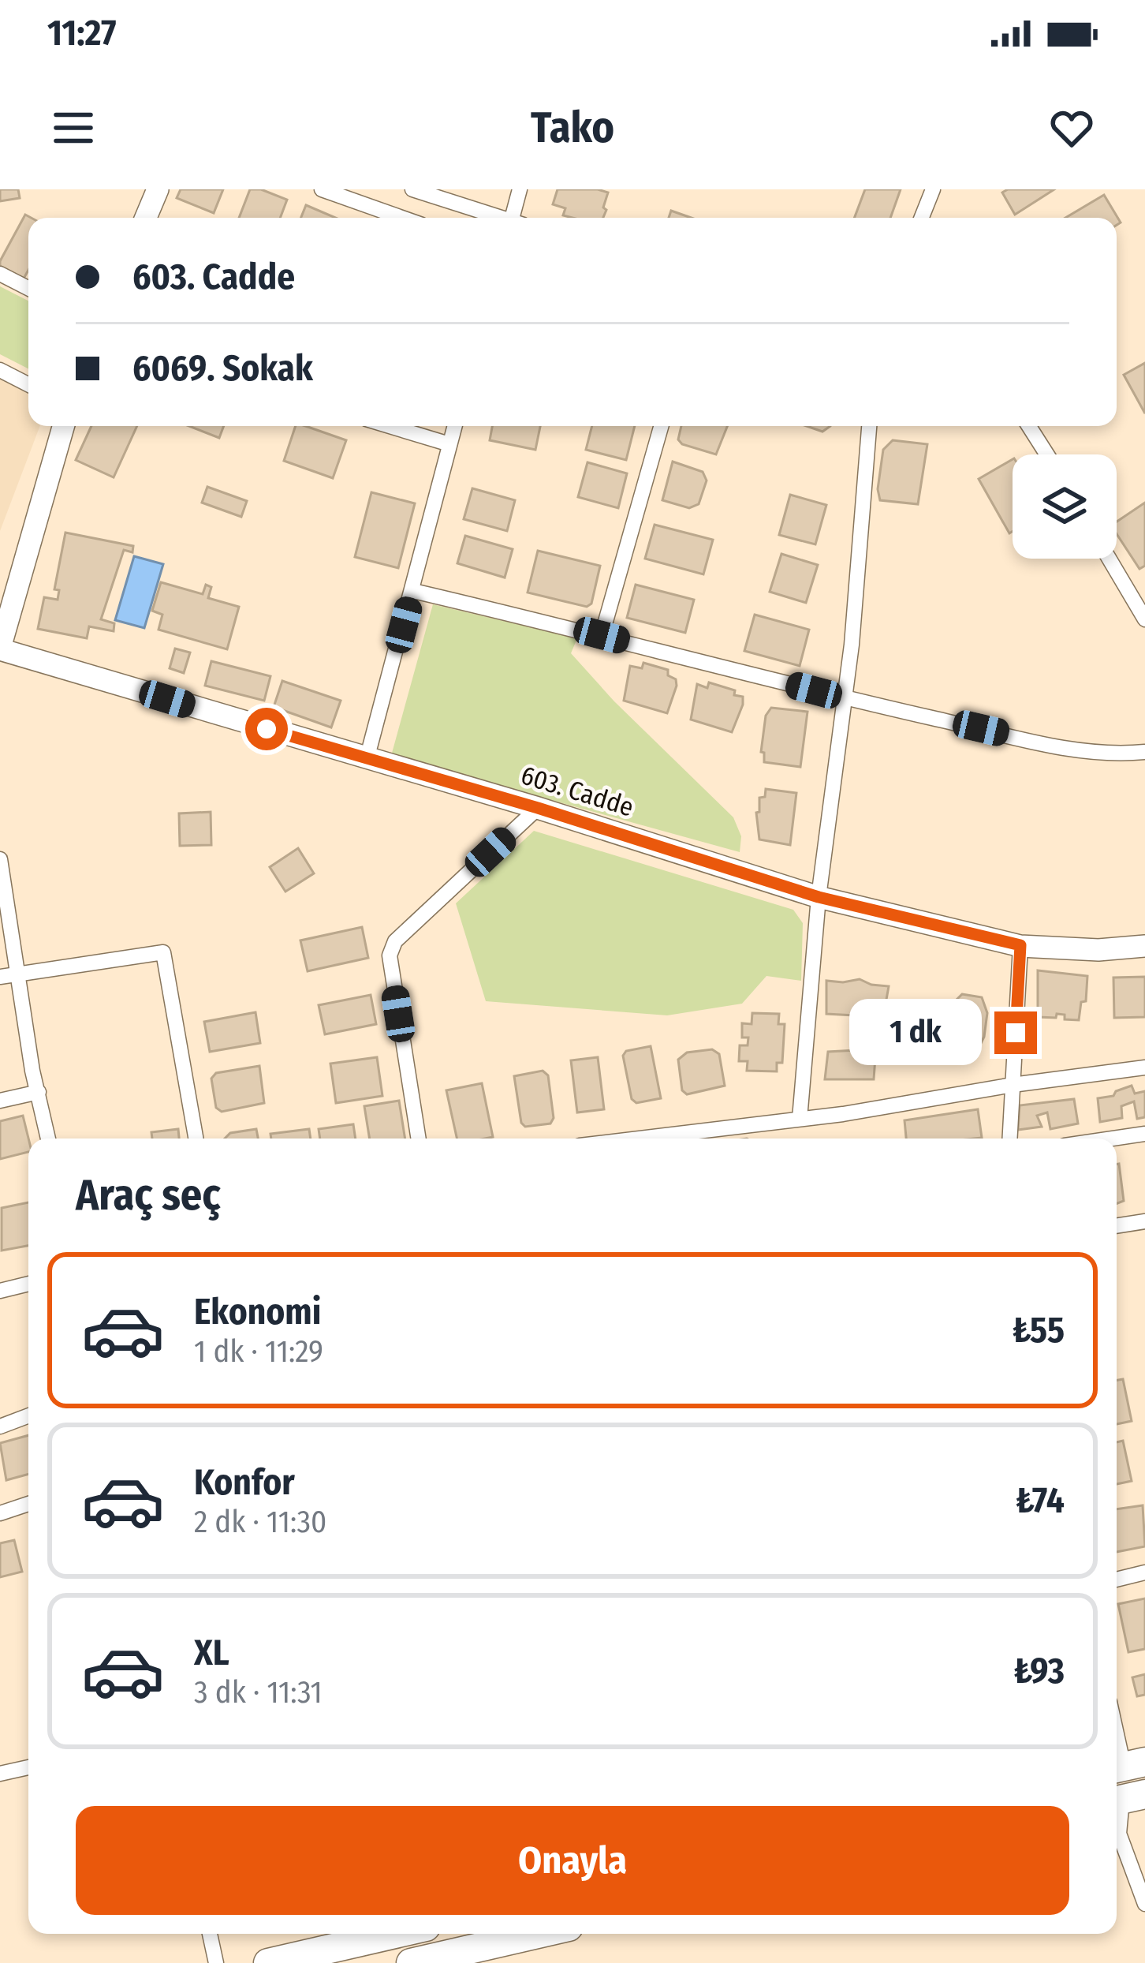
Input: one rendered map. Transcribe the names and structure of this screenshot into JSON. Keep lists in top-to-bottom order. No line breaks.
{"streets":{"street":["603. Cadde"]},"page":{"status":"11:27","header":"Tako","banner":["603. Cadde","6069. Sokak"],"bubble":"1 dk","heading":"Araç seç","list":[{"name":"Ekonomi","note":"1 dk · 11:29","value":"₺55"},{"name":"Konfor","note":"2 dk · 11:30","value":"₺74"},{"name":"XL","note":"3 dk · 11:31","value":"₺93"}],"buttons":"Onayla"}}
